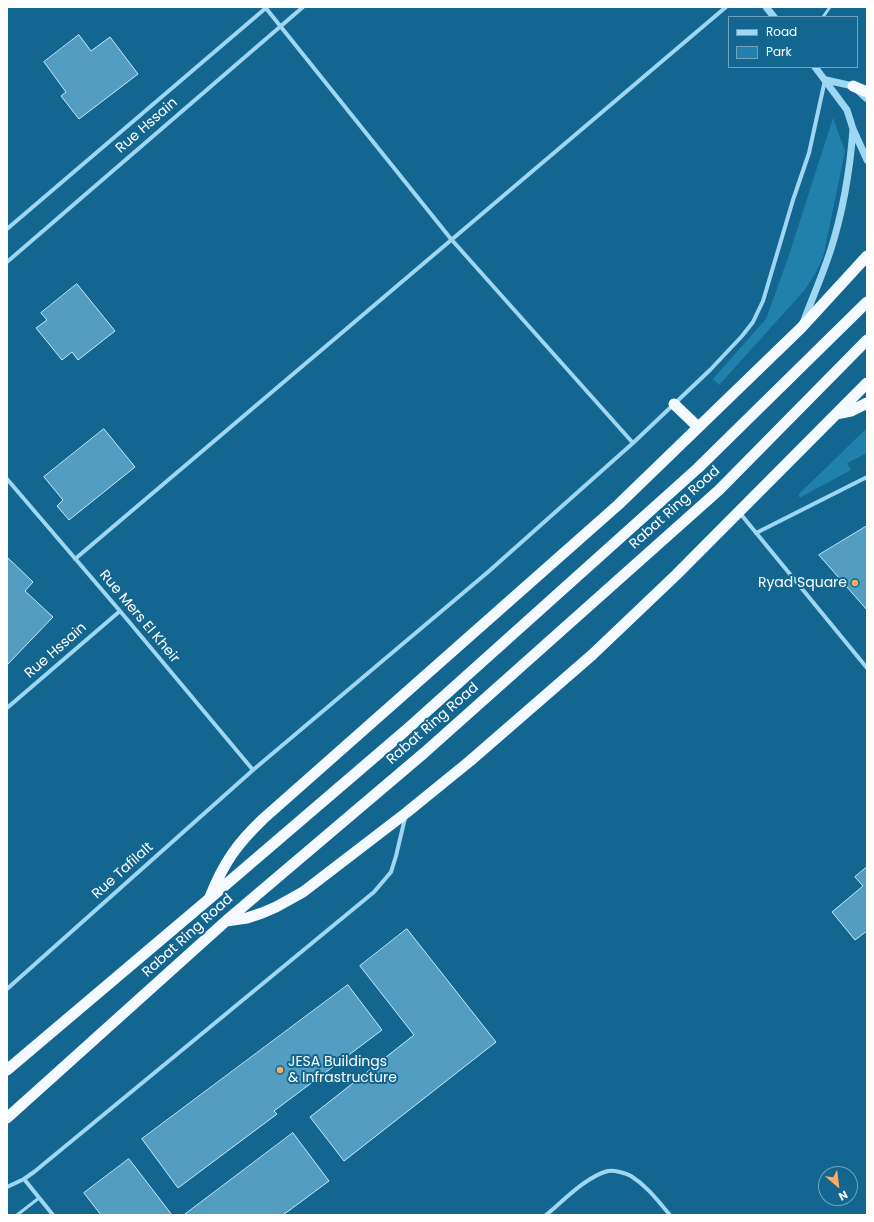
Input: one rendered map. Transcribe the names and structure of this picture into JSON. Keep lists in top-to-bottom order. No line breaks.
{"streets":{"highway":["Rabat Ring Road"],"street":["Rue Hssain","Rue Mers El Kheir","Rue Tafilalt"]},"crossings":[["Rue Hssain","Rue Mers El Kheir"],["Rue Mers El Kheir","Rue Tafilalt"]],"places":["Ryad Square","JESA Buildings & Infrastructure"],"legend":["Road","Park"],"north":"bottom right"}
